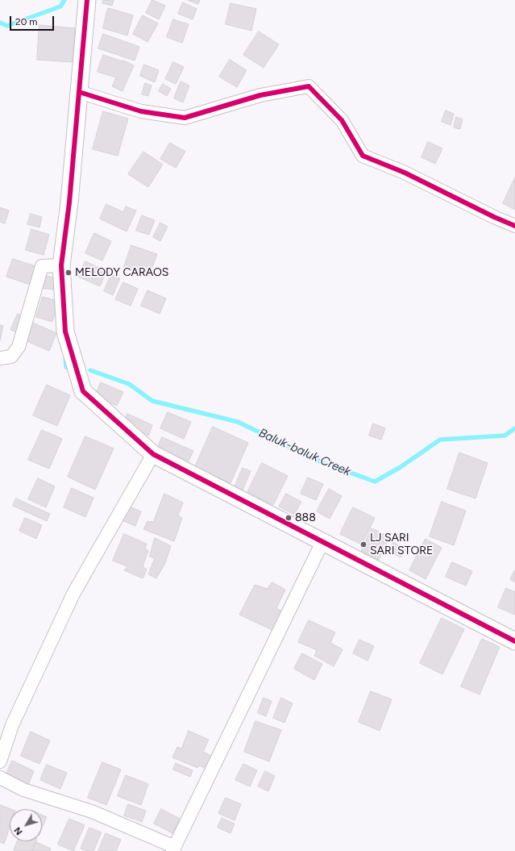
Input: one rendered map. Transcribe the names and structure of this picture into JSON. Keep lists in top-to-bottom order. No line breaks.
{"water":["Baluk-baluk Creek"],"places":["MELODY CARAOS","888","LJ SARI SARI STORE"],"scale_bar":"20 m","north":"bottom left"}
